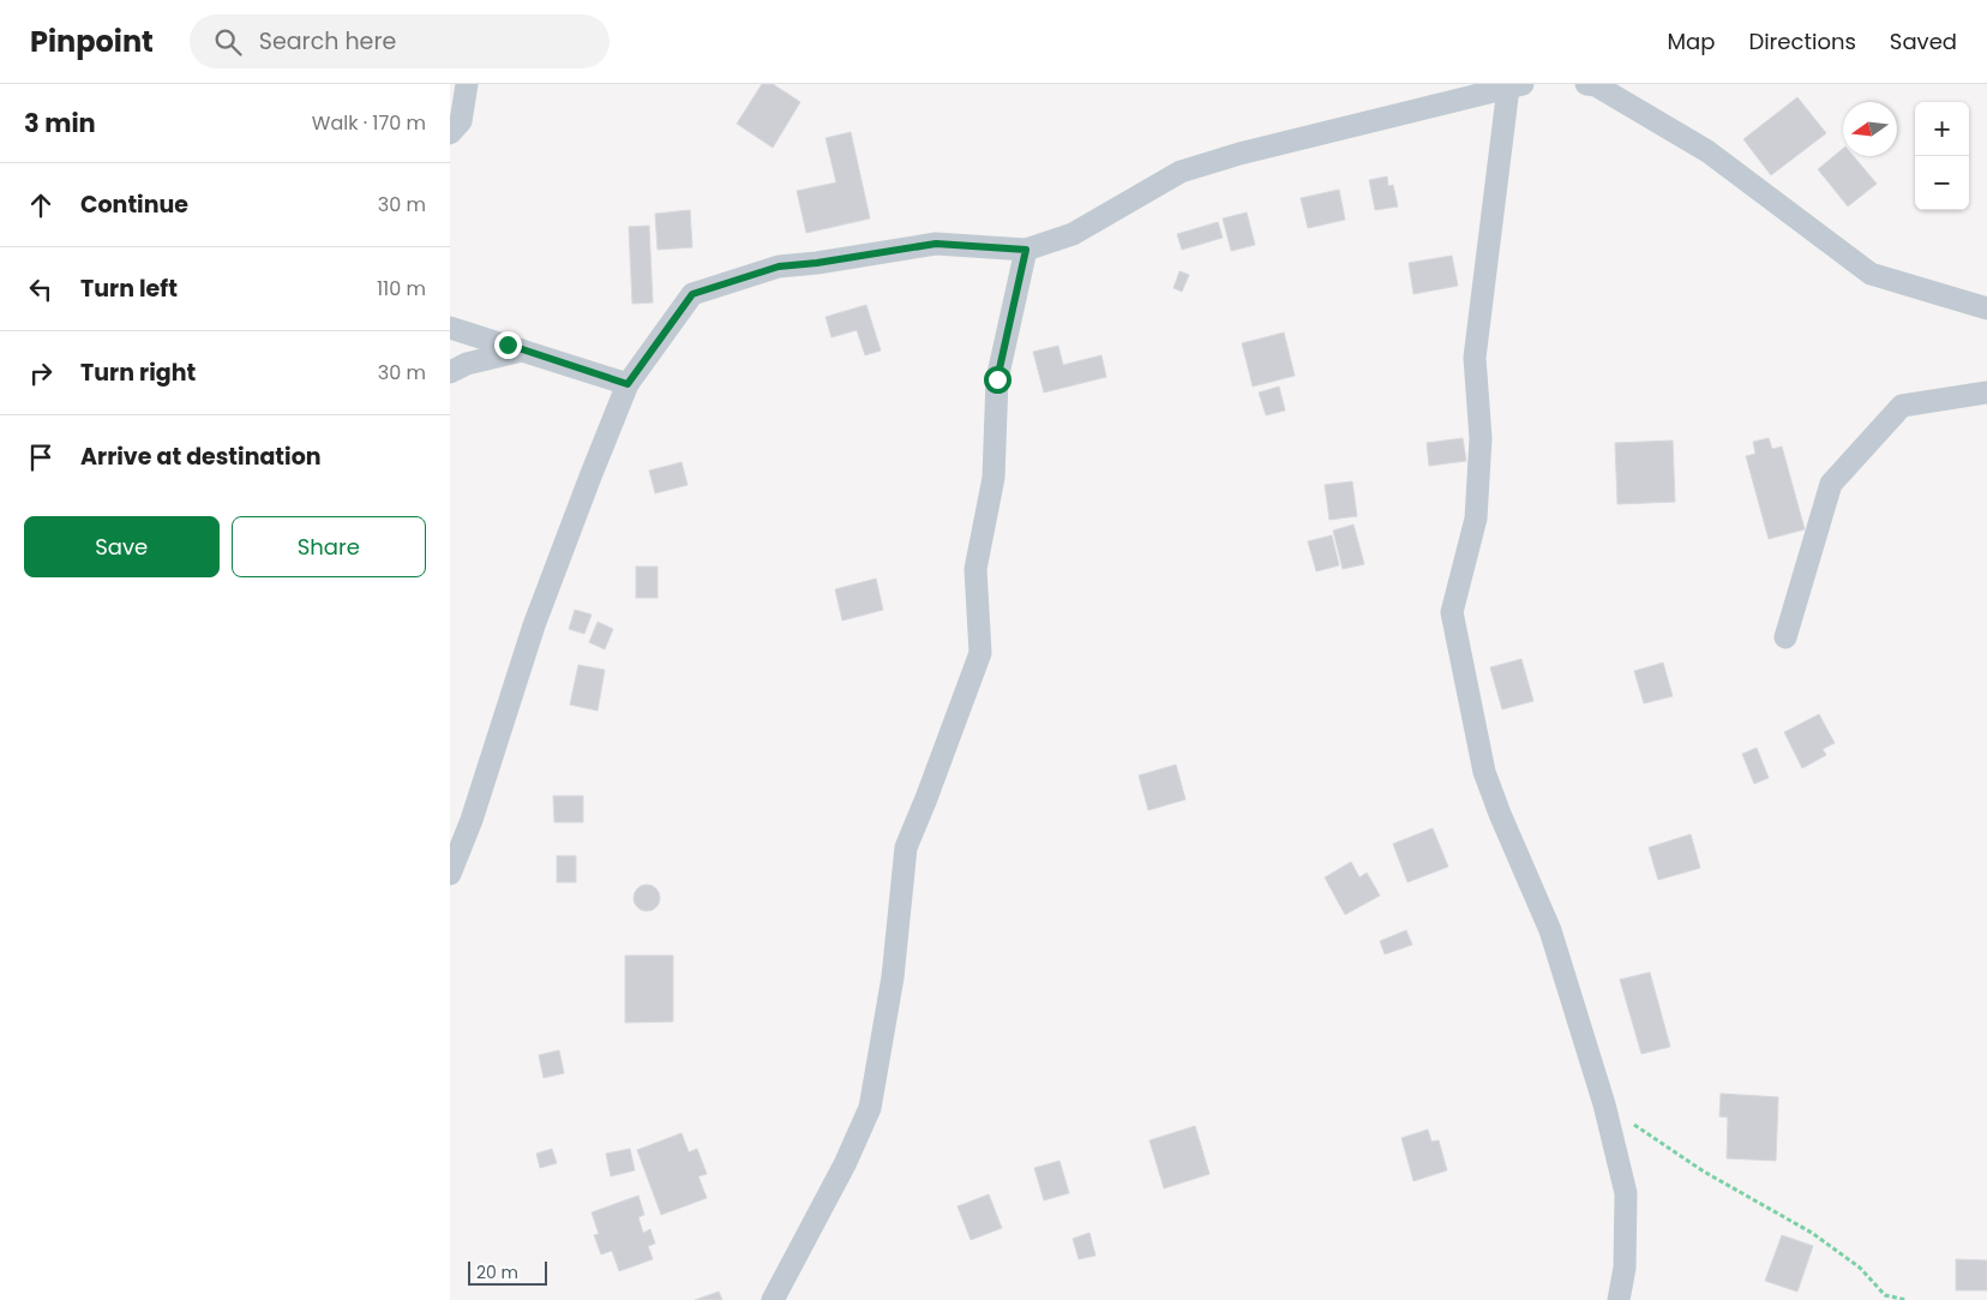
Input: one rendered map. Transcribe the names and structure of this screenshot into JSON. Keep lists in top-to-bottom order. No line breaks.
{"scale_bar":"20 m","north":"left","page":{"header":"Pinpoint","search":"Search here","nav":["Map","Directions","Saved"],"heading":["3 min","Walk · 170 m"],"map_buttons":["+","−"],"list":[["Continue","30 m"],["Turn left","110 m"],["Turn right","30 m"],"Arrive at destination"],"buttons":["Save","Share"],"scale":"20 m"}}
